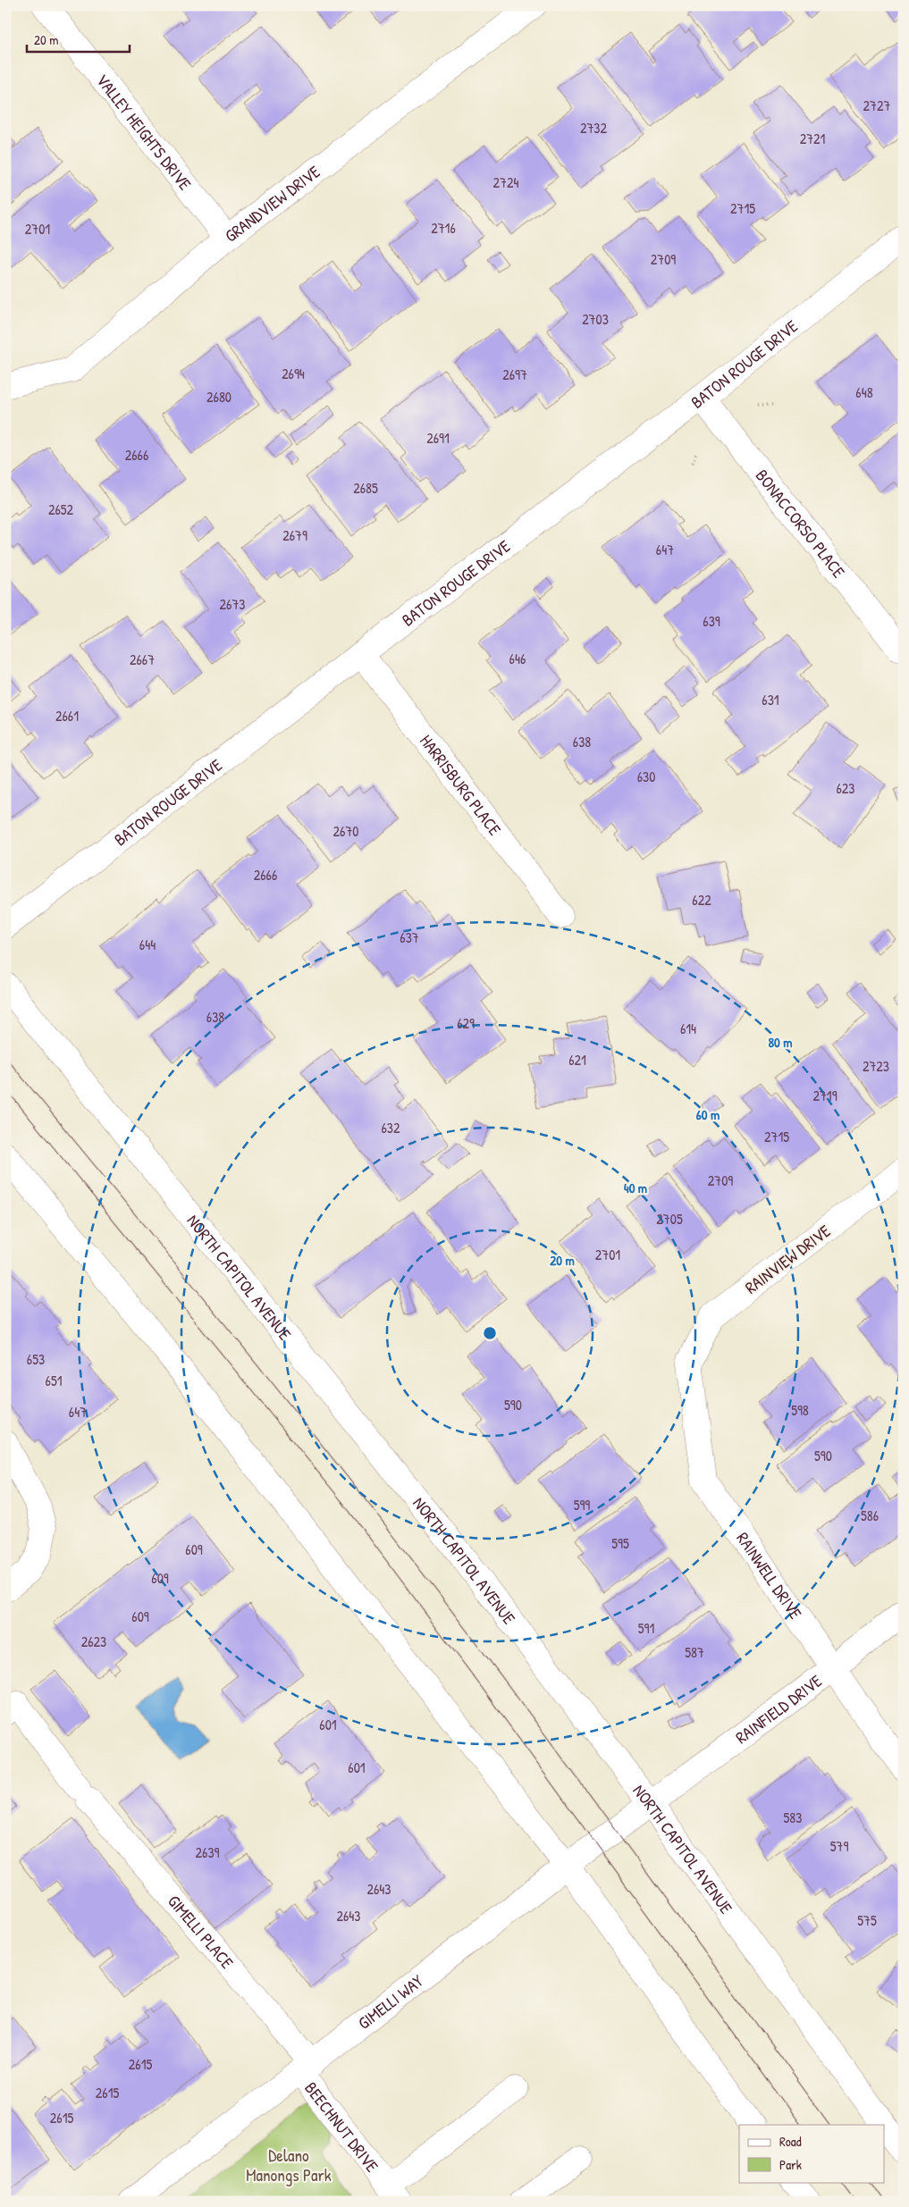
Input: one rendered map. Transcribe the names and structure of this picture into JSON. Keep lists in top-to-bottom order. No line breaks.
{"streets":{"street":["VALLEY HEIGHTS DRIVE","GRANDVIEW DRIVE","BATON ROUGE DRIVE","BONACCORSO PLACE","HARRISBURG PLACE","RAINVIEW DRIVE","NORTH CAPITOL AVENUE","RAINWELL DRIVE","RAINFIELD DRIVE","GIMELLI PLACE","GIMELLI WAY","BEECHNUT DRIVE"]},"crossings":[["VALLEY HEIGHTS DRIVE","GRANDVIEW DRIVE"],["BATON ROUGE DRIVE","BONACCORSO PLACE"],["BATON ROUGE DRIVE","HARRISBURG PLACE"],["RAINVIEW DRIVE","RAINWELL DRIVE"],["NORTH CAPITOL AVENUE","RAINFIELD DRIVE"],["NORTH CAPITOL AVENUE","GIMELLI WAY"],["RAINWELL DRIVE","RAINFIELD DRIVE"],["RAINFIELD DRIVE","GIMELLI WAY"],["GIMELLI PLACE","GIMELLI WAY"],["GIMELLI PLACE","BEECHNUT DRIVE"],["GIMELLI WAY","BEECHNUT DRIVE"]],"parks":["Delano Manongs Park"],"house_numbers":["2727","2732","2721","2724","2715","2716","2701","2709","2703","2694","2697","648","2680","2691","2666","2685","2652","2679","647","2673","639","646","2667","631","2661","638","630","623","2670","2666","622","637","644","638","629","614","621","2723","2719","632","2715","2709","2705","2701","653","651","590","598","647","590","599","586","595","609","609","609","591","2623","587","601","601","583","579","2639","2643","2643","575","2615","2615","2615"],"legend":["Road","Park"],"scale_bar":"20 m","rings":["80 m","60 m","40 m","20 m"]}
